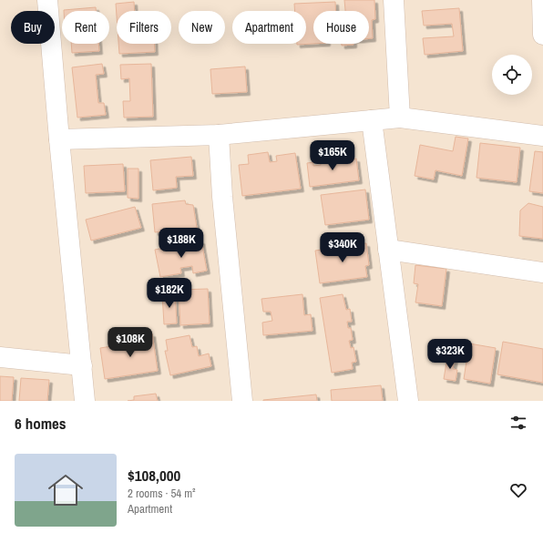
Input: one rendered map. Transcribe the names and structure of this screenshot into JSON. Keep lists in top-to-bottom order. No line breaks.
{"page":{"chip":["Buy","Rent","Filters","New","Apartment","House"],"price":["$165K","$188K","$340K","$182K","$108K","$323K"],"heading":"6 homes","list":[{"name":"$108,000","note":"2 rooms · 54 m² · Apartment"}]}}
